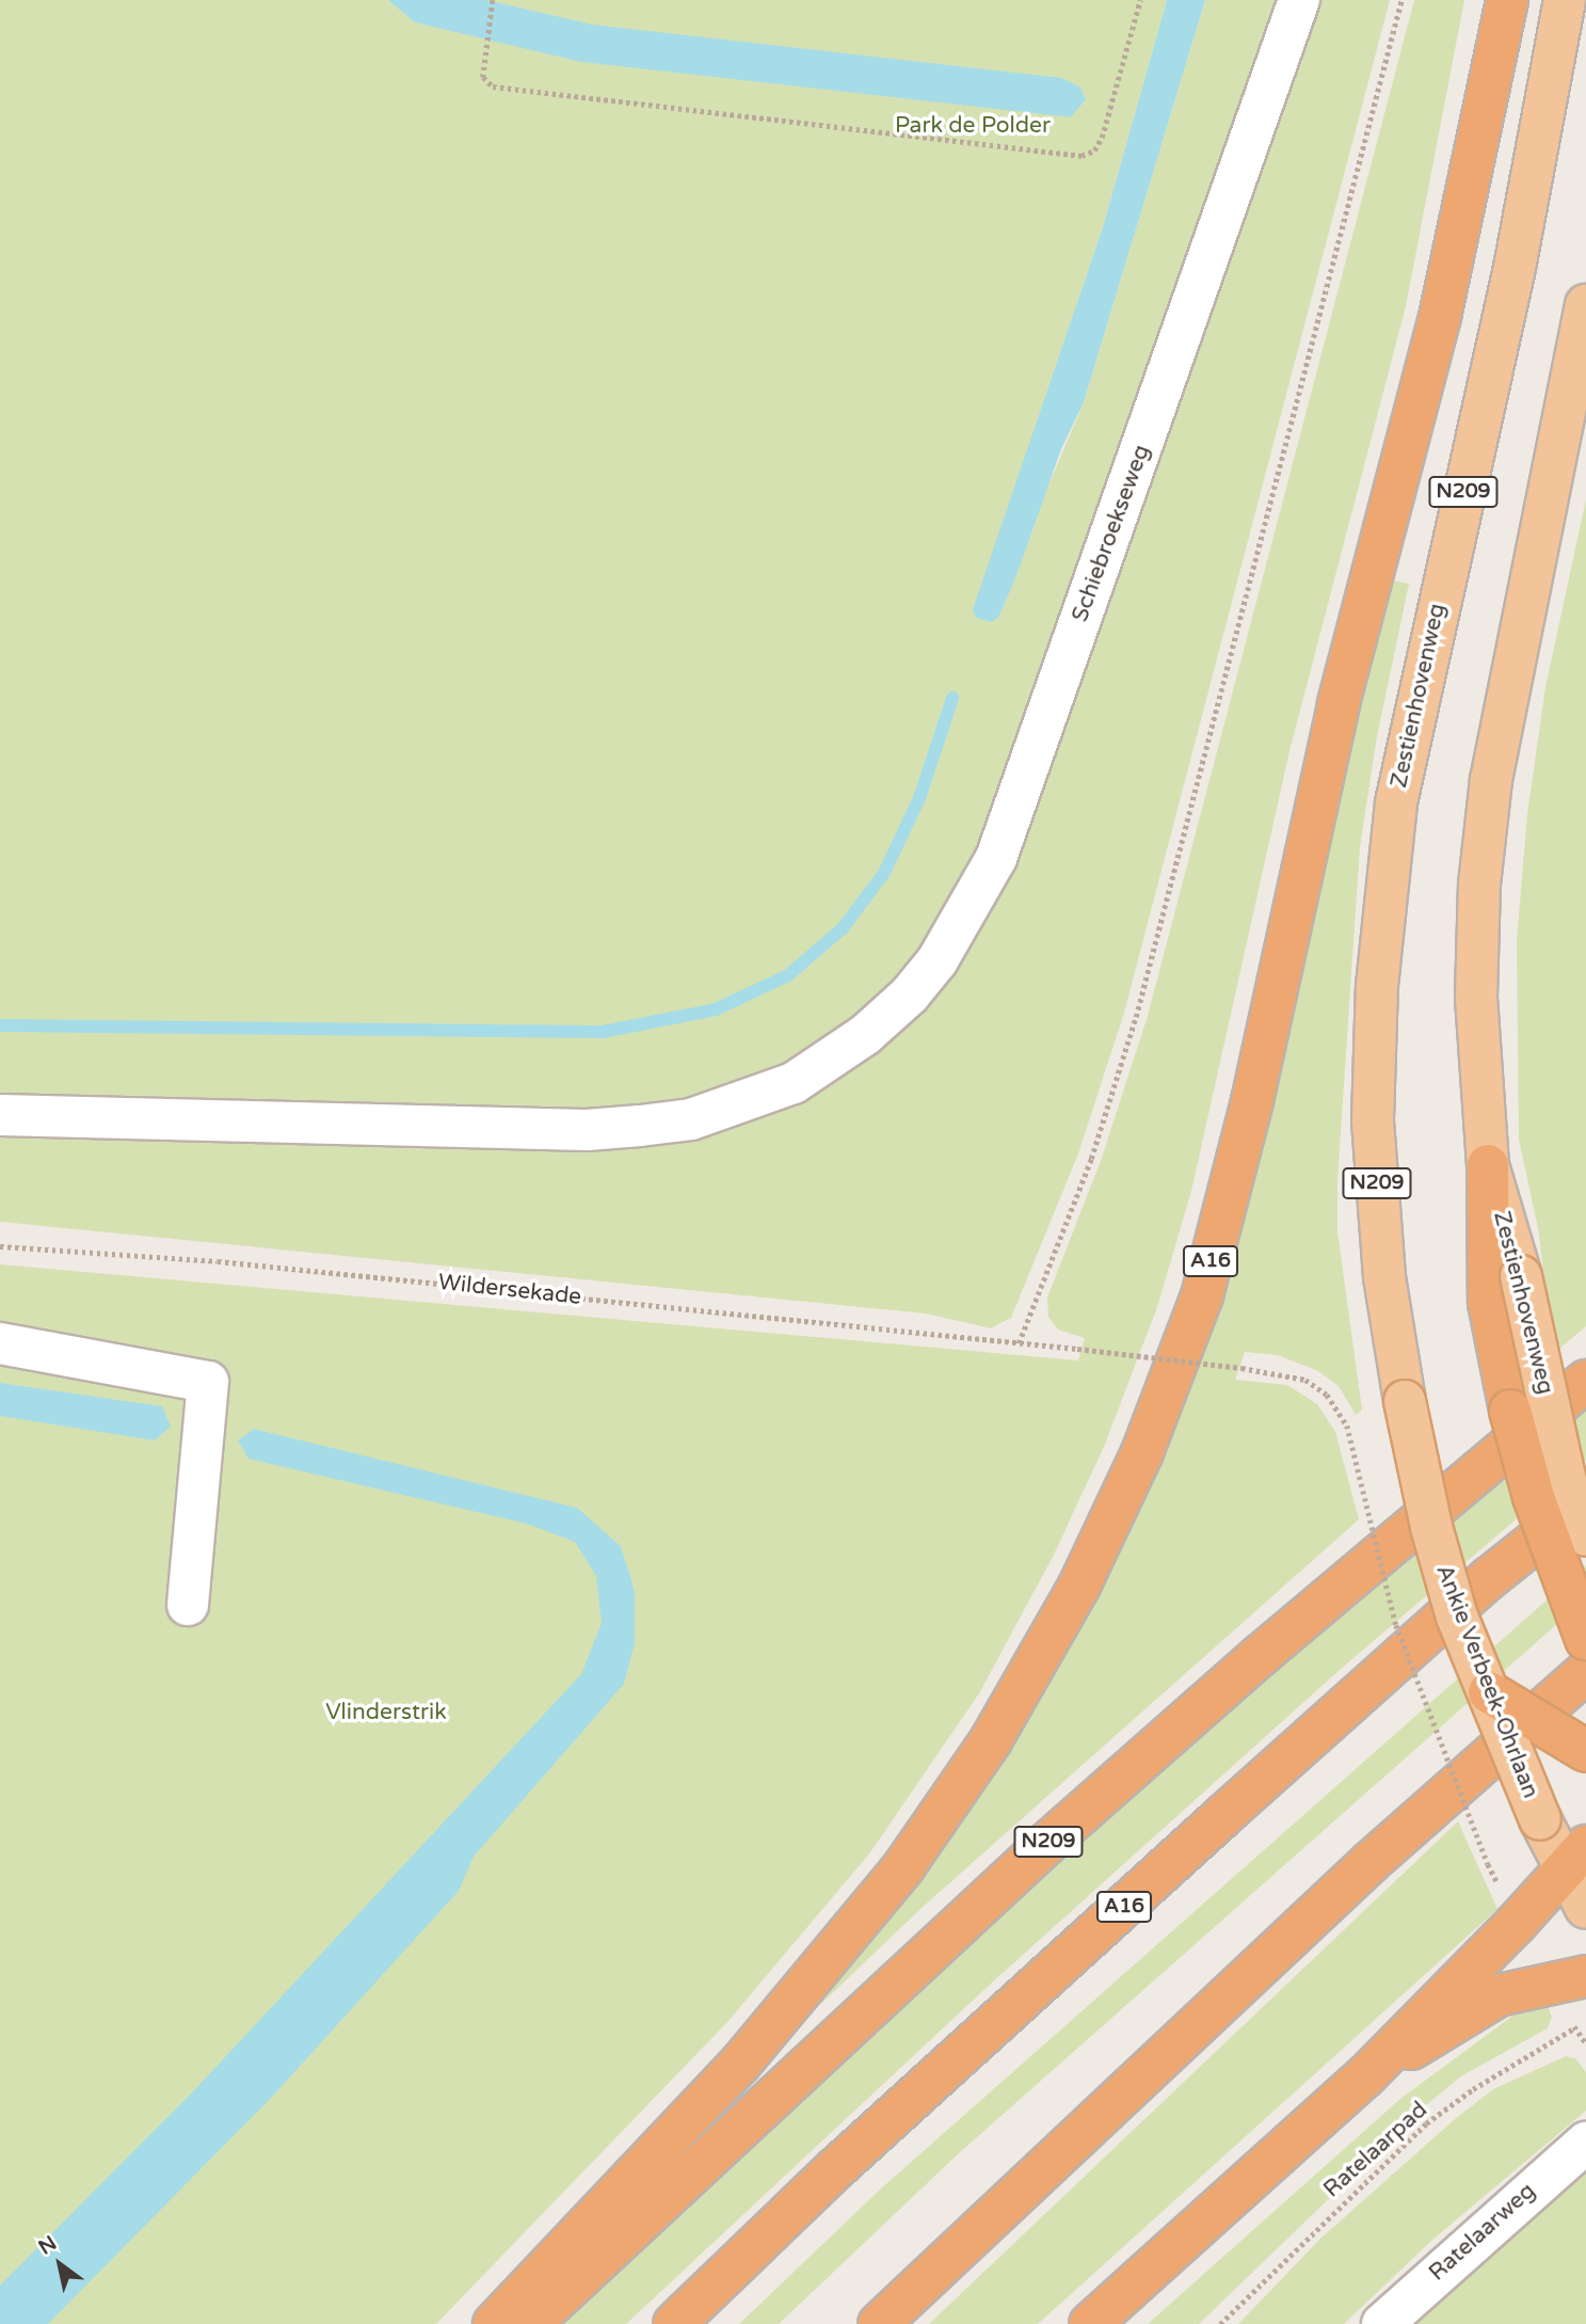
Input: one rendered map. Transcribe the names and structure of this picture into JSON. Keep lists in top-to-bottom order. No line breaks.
{"streets":{"highway":["N209","A16"],"main road":["Zestienhovenweg","Ankie Verbeek-Ohrlaan"],"street":["Schiebroekseweg","Ratelaarweg"],"path":["Wildersekade","Ratelaarpad"]},"crossings":[["Zestienhovenweg","Ankie Verbeek-Ohrlaan"]],"parks":["Park de Polder","Vlinderstrik"],"north":"top left"}
